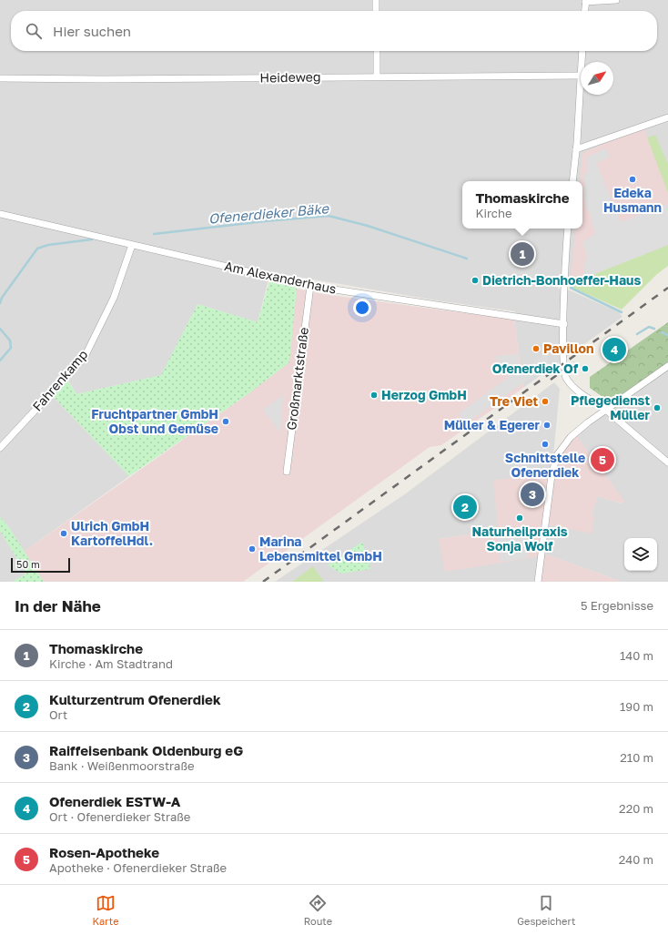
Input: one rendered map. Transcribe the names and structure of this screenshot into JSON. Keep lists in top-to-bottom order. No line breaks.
{"streets":{"street":["Heideweg","Am Alexanderhaus","Großmarktstraße","Fahrenkamp"]},"crossings":[["Am Alexanderhaus","Großmarktstraße"],["Am Alexanderhaus","Fahrenkamp"]],"water":["Ofenerdieker Bäke"],"places":["Edeka Husmann","Dietrich-Bonhoeffer-Haus","Pavillon","Ofenerdiek Of","Herzog GmbH","Tre Viet","Pflegedienst Müller","Fruchtpartner GmbH Obst und Gemüse","Müller & Egerer","Schnittstelle Ofenerdiek","Naturheilpraxis Sonja Wolf","Ulrich GmbH KartoffelHdl.","Marina Lebensmittel GmbH"],"scale_bar":"50 m","north":"top right","page":{"search":"Hier suchen","popup":["Thomaskirche","Kirche"],"pins":["1","4","5","3","2"],"scale":"50 m","heading":["In der Nähe","5 Ergebnisse"],"list":[{"mark":"1","name":"Thomaskirche","note":"Kirche · Am Stadtrand","value":"140 m"},{"mark":"2","name":"Kulturzentrum Ofenerdiek","note":"Ort","value":"190 m"},{"mark":"3","name":"Raiffeisenbank Oldenburg eG","note":"Bank · Weißenmoorstraße","value":"210 m"},{"mark":"4","name":"Ofenerdiek ESTW-A","note":"Ort · Ofenerdieker Straße","value":"220 m"},{"mark":"5","name":"Rosen-Apotheke","note":"Apotheke · Ofenerdieker Straße","value":"240 m"}],"nav":["Karte","Route","Gespeichert"]}}
